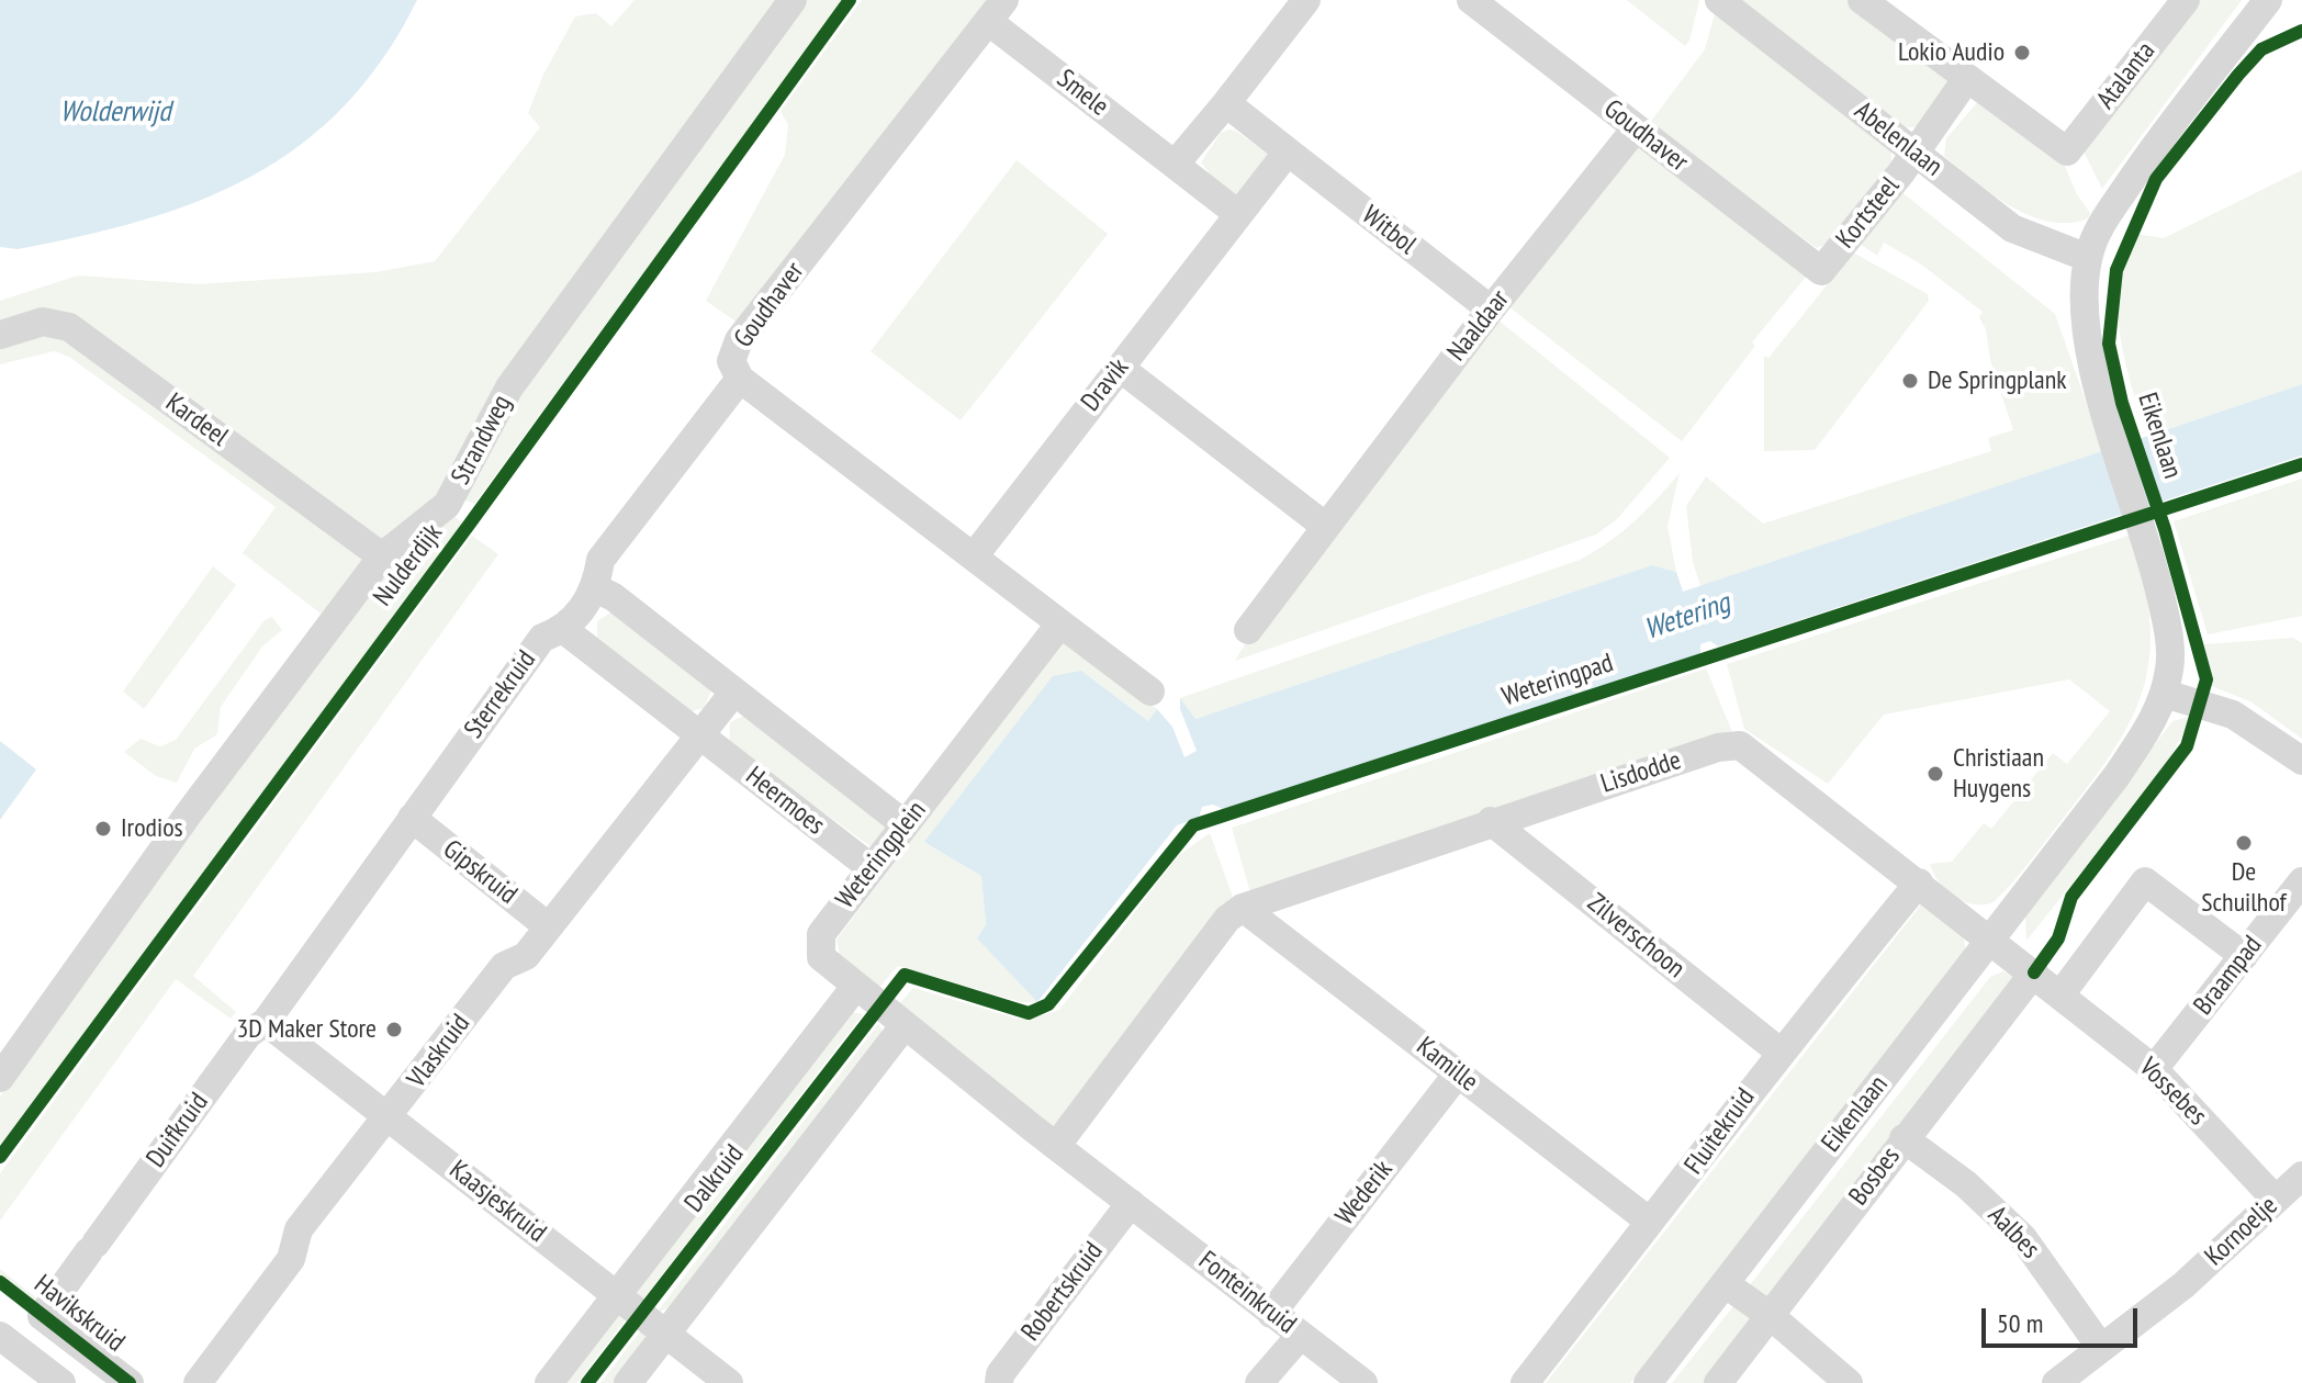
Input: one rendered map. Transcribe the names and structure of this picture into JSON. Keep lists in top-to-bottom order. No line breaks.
{"streets":{"street":["Atalanta","Smele","Goudhaver","Abelenlaan","Kortsteel","Witbol","Naaldaar","Dravik","Kardeel","Eikenlaan","Strandweg","Sterrekruid","Lisdodde","Heermoes","Weteringplein","Gipskruid","Zilverschoon","Braampad","Vlaskruid","Kamille","Vossebes","Duifkruid","Fluitekruid","Bosbes","Dalkruid","Wederik","Kaasjeskruid","Kornoelje","Aalbes","Robertskruid","Fonteinkruid","Havikskruid"],"cycle path":["Nulderdijk","Weteringpad"]},"crossings":[["Smele","Goudhaver"],["Smele","Dravik"],["Goudhaver","Kortsteel"],["Goudhaver","Naaldaar"],["Goudhaver","Dravik"],["Goudhaver","Sterrekruid"],["Goudhaver","Weteringplein"],["Abelenlaan","Kortsteel"],["Abelenlaan","Eikenlaan"],["Witbol","Naaldaar"],["Witbol","Dravik"],["Kardeel","Strandweg"],["Eikenlaan","Lisdodde"],["Eikenlaan","Vossebes"],["Sterrekruid","Heermoes"],["Sterrekruid","Gipskruid"],["Sterrekruid","Duifkruid"],["Sterrekruid","Kaasjeskruid"],["Lisdodde","Zilverschoon"],["Lisdodde","Kamille"],["Lisdodde","Vossebes"],["Lisdodde","Fluitekruid"],["Heermoes","Weteringplein"],["Heermoes","Vlaskruid"],["Weteringplein","Dalkruid"],["Weteringplein","Robertskruid"],["Weteringplein","Fonteinkruid"],["Gipskruid","Vlaskruid"],["Zilverschoon","Fluitekruid"],["Braampad","Vossebes"],["Vlaskruid","Kaasjeskruid"],["Kamille","Fluitekruid"],["Kamille","Wederik"],["Vossebes","Bosbes"],["Vossebes","Kornoelje"],["Duifkruid","Kaasjeskruid"],["Duifkruid","Havikskruid"],["Bosbes","Aalbes"],["Dalkruid","Kaasjeskruid"],["Wederik","Fonteinkruid"],["Kornoelje","Aalbes"],["Robertskruid","Fonteinkruid"]],"water":["Wolderwijd","Wetering"],"places":["Lokio Audio","De Springplank","Christiaan Huygens","Irodios","De Schuilhof","3D Maker Store"],"scale_bar":"50 m"}
